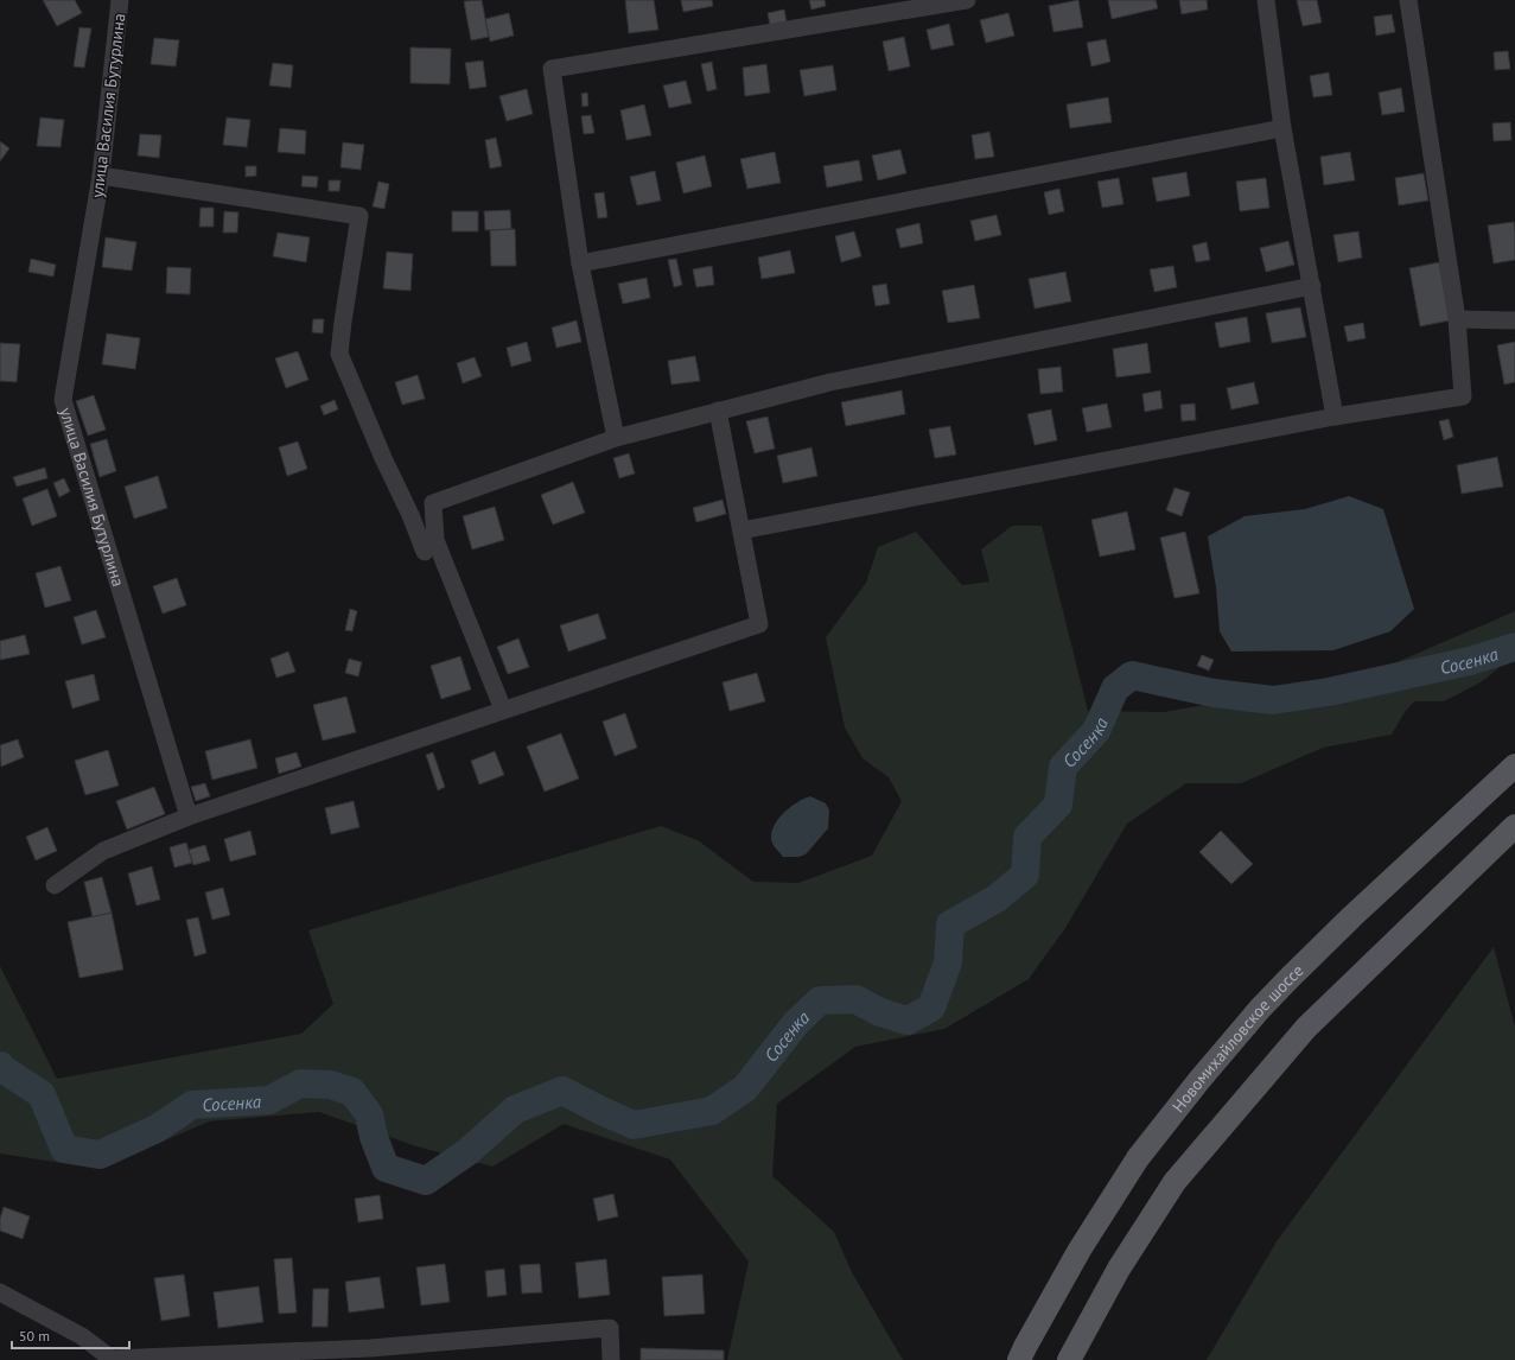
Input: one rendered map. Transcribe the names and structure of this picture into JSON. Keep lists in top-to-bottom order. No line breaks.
{"streets":{"main road":["Новомихайловское шоссе"],"street":["улица Василия Бутурлина"]},"water":["Сосенка"],"scale_bar":"50 m"}
